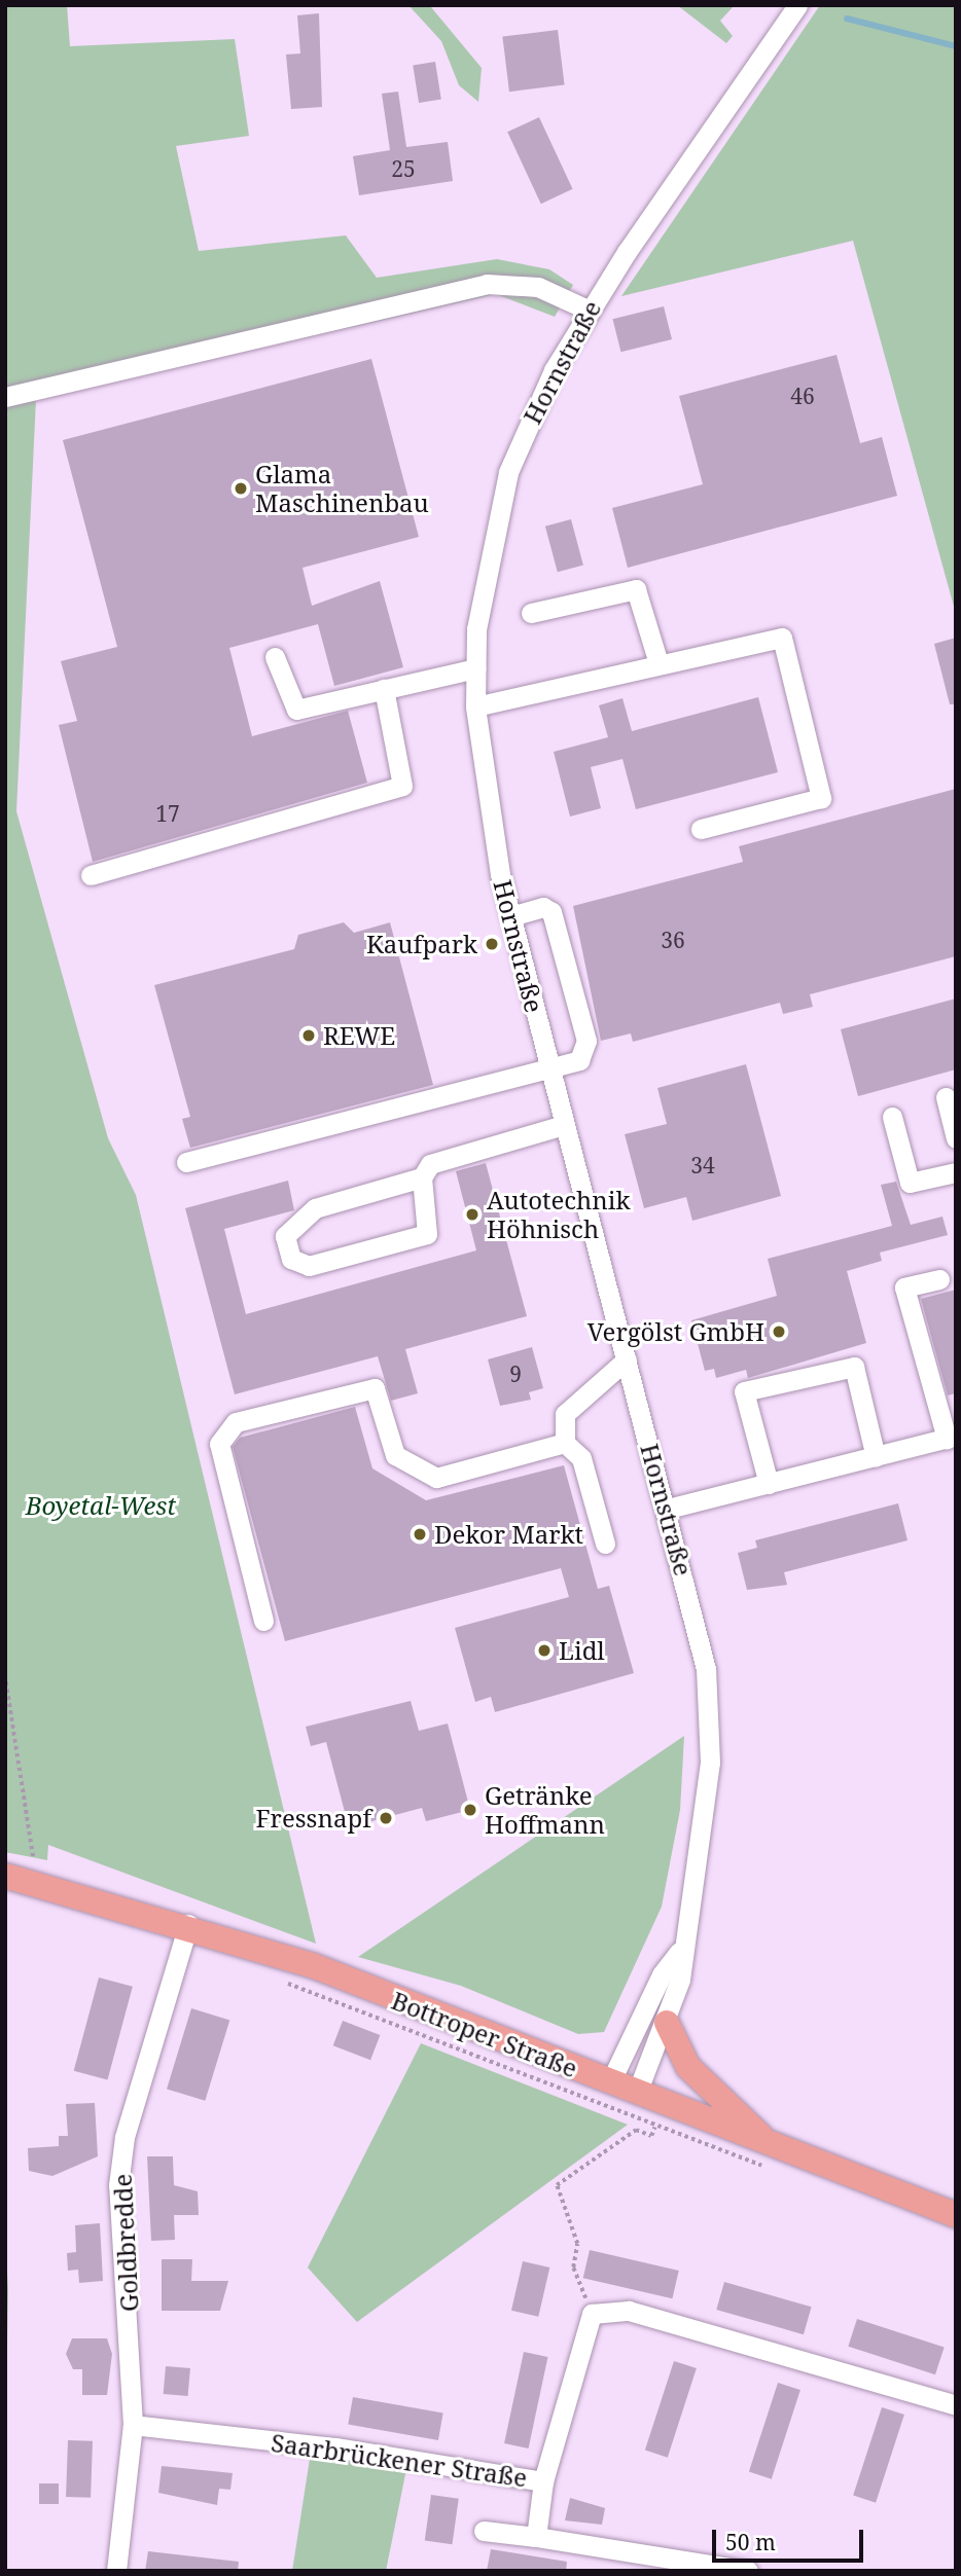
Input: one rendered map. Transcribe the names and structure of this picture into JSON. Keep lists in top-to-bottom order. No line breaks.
{"streets":{"main road":["Bottroper Straße"],"street":["Hornstraße","Goldbredde","Saarbrückener Straße"]},"crossings":[["Hornstraße","Bottroper Straße"],["Bottroper Straße","Goldbredde"],["Goldbredde","Saarbrückener Straße"]],"parks":["Boyetal-West"],"places":["Glama Maschinenbau","Kaufpark","REWE","Autotechnik Höhnisch","Vergölst GmbH","Dekor Markt","Lidl","Getränke Hoffmann","Fressnapf"],"house_numbers":["25","46","17","36","34","9"],"scale_bar":"50 m"}
